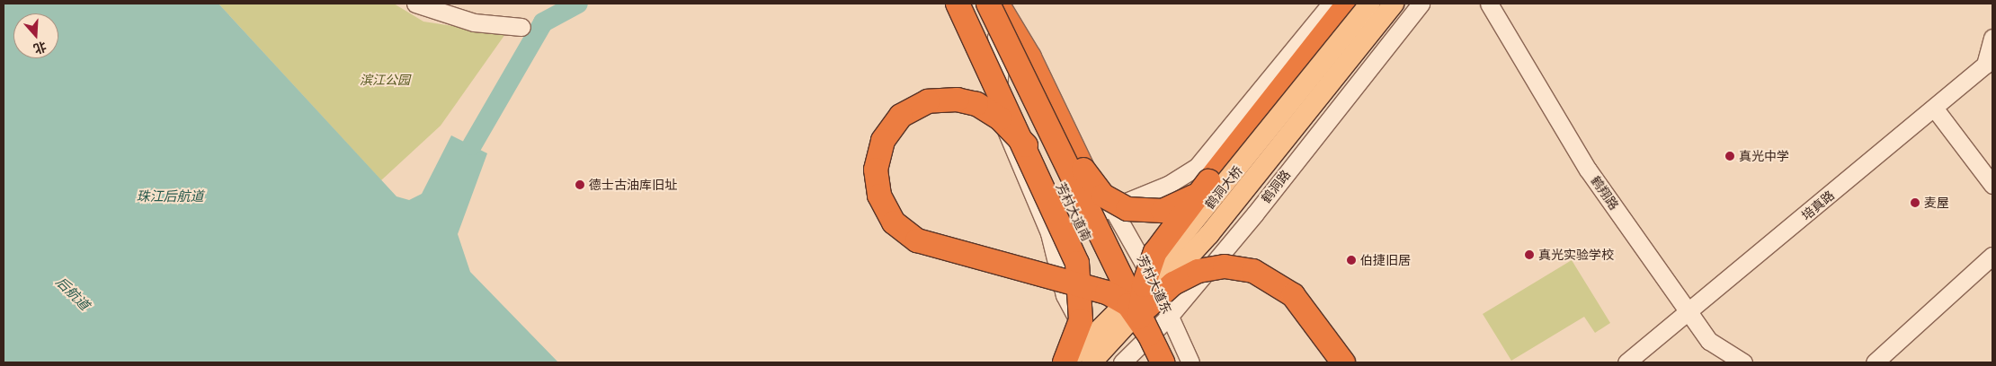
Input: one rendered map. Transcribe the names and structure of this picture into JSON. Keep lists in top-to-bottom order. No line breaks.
{"streets":{"highway":["芳村大道南"],"main road":["鹤洞大桥"],"street":["鹤洞路","鹤翔路","培真路","芳村大道东"]},"crossings":[["鹤洞路","芳村大道东"],["鹤翔路","培真路"]],"water":["珠江后航道","后航道"],"parks":["滨江公园"],"places":["真光中学","德士古油库旧址","麦屋","真光实验学校","伯捷旧居"],"north":"bottom"}
